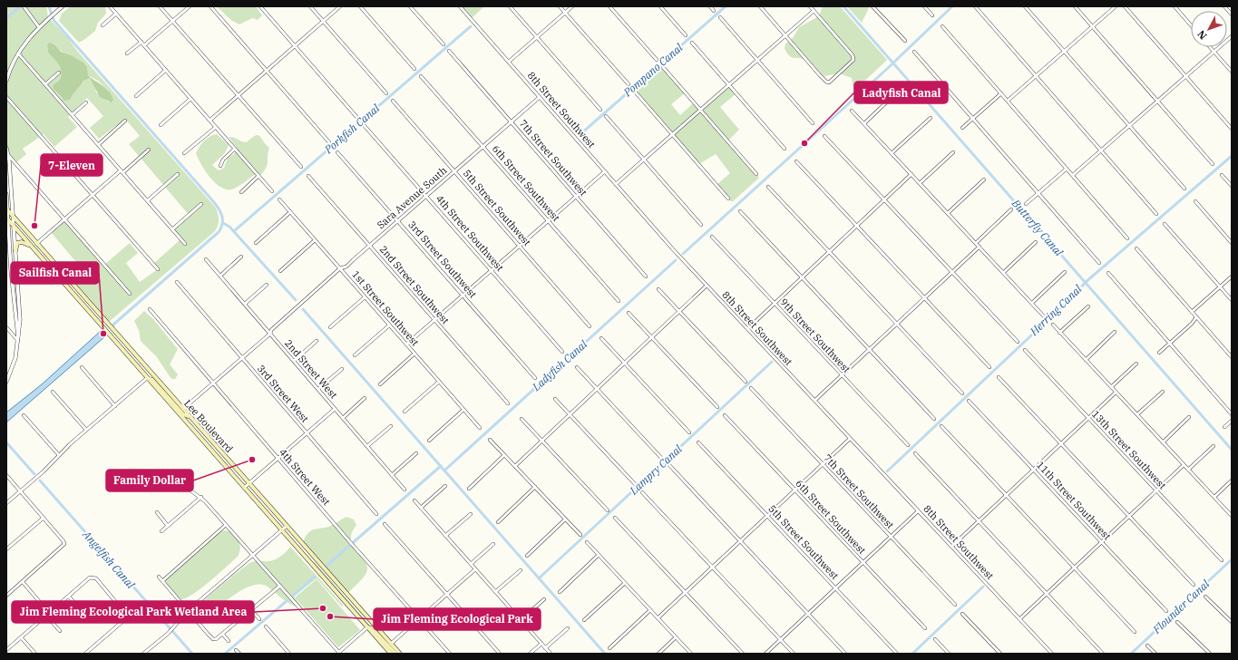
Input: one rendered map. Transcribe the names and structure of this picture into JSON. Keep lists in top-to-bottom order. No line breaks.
{"streets":{"main road":["Lee Boulevard"],"street":["8th Street Southwest","7th Street Southwest","6th Street Southwest","Sara Avenue South","5th Street Southwest","4th Street Southwest","3rd Street Southwest","2nd Street Southwest","1st Street Southwest","9th Street Southwest","2nd Street West","3rd Street West","13th Street Southwest","4th Street West","11th Street Southwest"]},"crossings":[["8th Street Southwest","Sara Avenue South"],["7th Street Southwest","Sara Avenue South"],["6th Street Southwest","Sara Avenue South"],["Sara Avenue South","5th Street Southwest"],["Sara Avenue South","4th Street Southwest"],["Sara Avenue South","3rd Street Southwest"],["Sara Avenue South","2nd Street Southwest"],["Sara Avenue South","1st Street Southwest"],["Sara Avenue South","2nd Street West"],["Sara Avenue South","3rd Street West"],["Sara Avenue South","Lee Boulevard"],["Sara Avenue South","4th Street West"]],"water":["Pompano Canal","Porkfish Canal","Butterfly Canal","Herring Canal","Ladyfish Canal","Lampry Canal","Angelfish Canal","Flounder Canal"],"places":["Ladyfish Canal","7-Eleven","Sailfish Canal","Family Dollar","Jim Fleming Ecological Park Wetland Area","Jim Fleming Ecological Park"],"north":"bottom left"}
